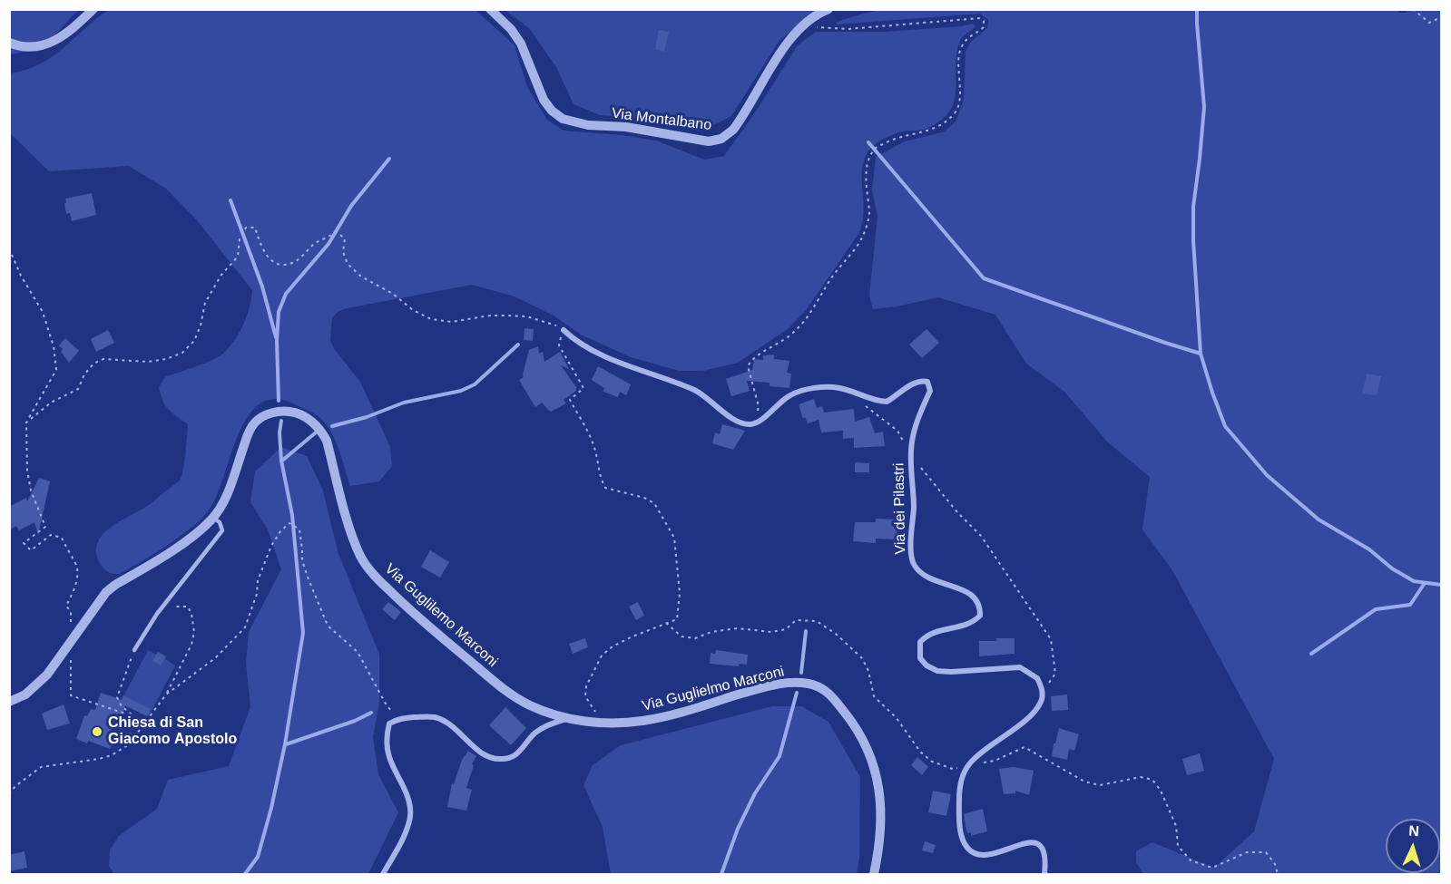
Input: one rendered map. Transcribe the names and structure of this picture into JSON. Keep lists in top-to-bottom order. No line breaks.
{"streets":{"street":["Via Montalbano","Via dei Pilastri","Via Guglilemo Marconi","Via Guglielmo Marconi"]},"crossings":[["Via Guglilemo Marconi","Via Guglielmo Marconi"]],"places":["Chiesa di San Giacomo Apostolo"],"north":"top"}
